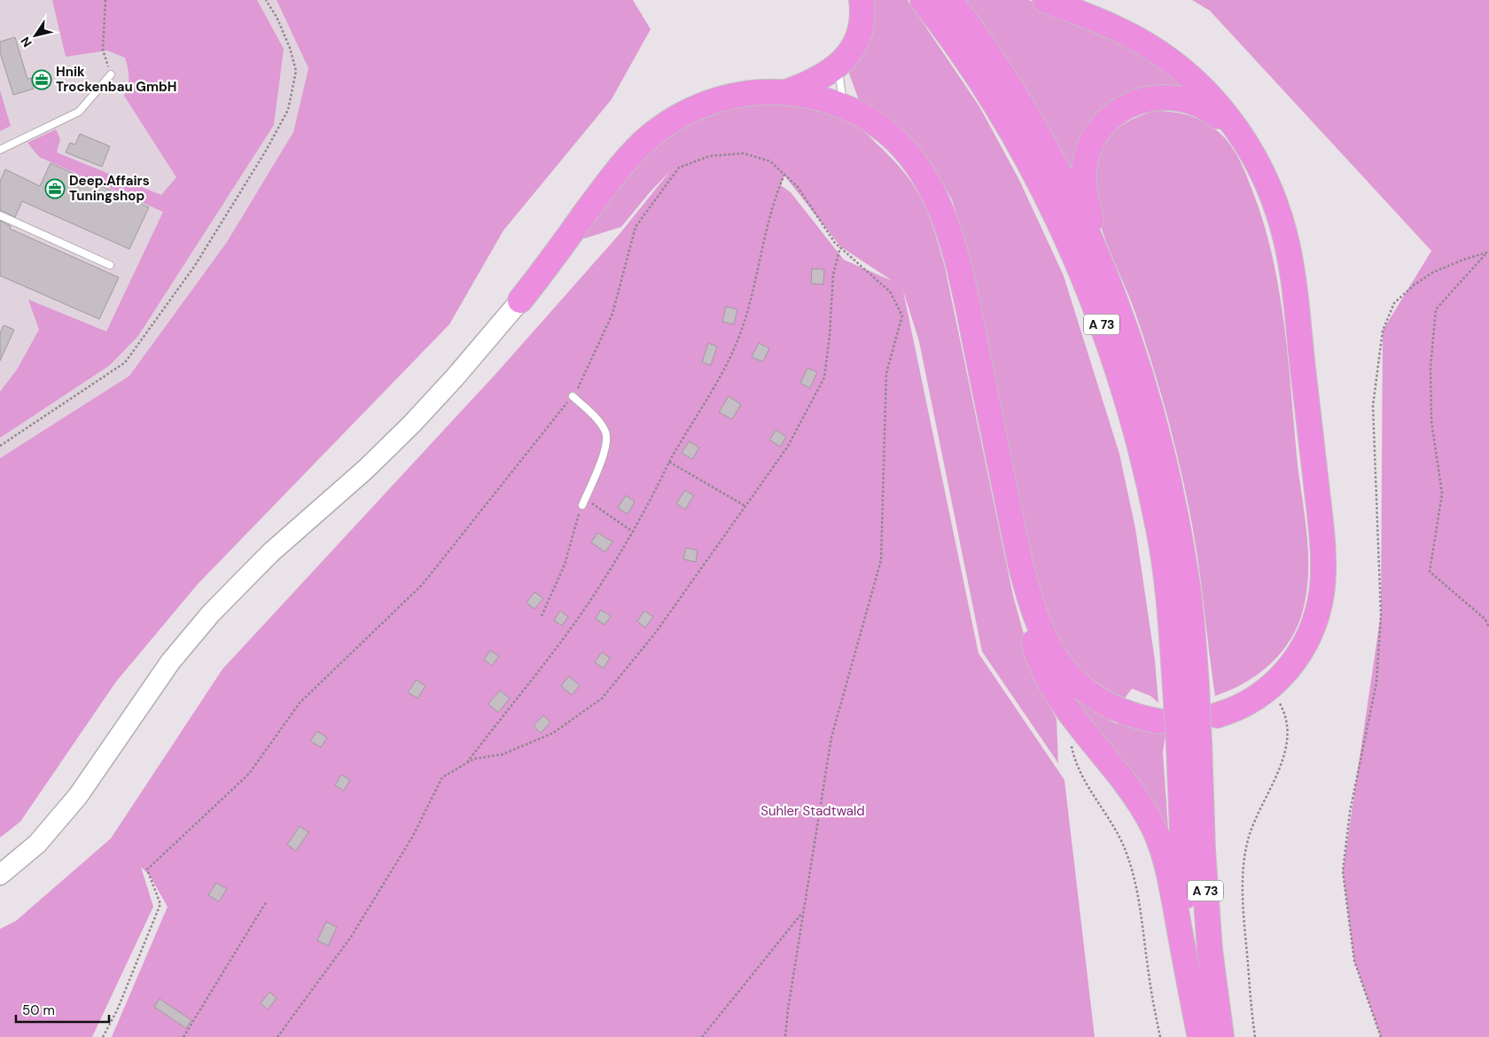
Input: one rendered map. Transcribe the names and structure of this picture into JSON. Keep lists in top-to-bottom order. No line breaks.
{"streets":{"highway":["A 73"]},"parks":["Suhler Stadtwald"],"places":{"office":["Hnik Trockenbau GmbH","Deep.Affairs Tuningshop"]},"scale_bar":"50 m","north":"bottom left"}
